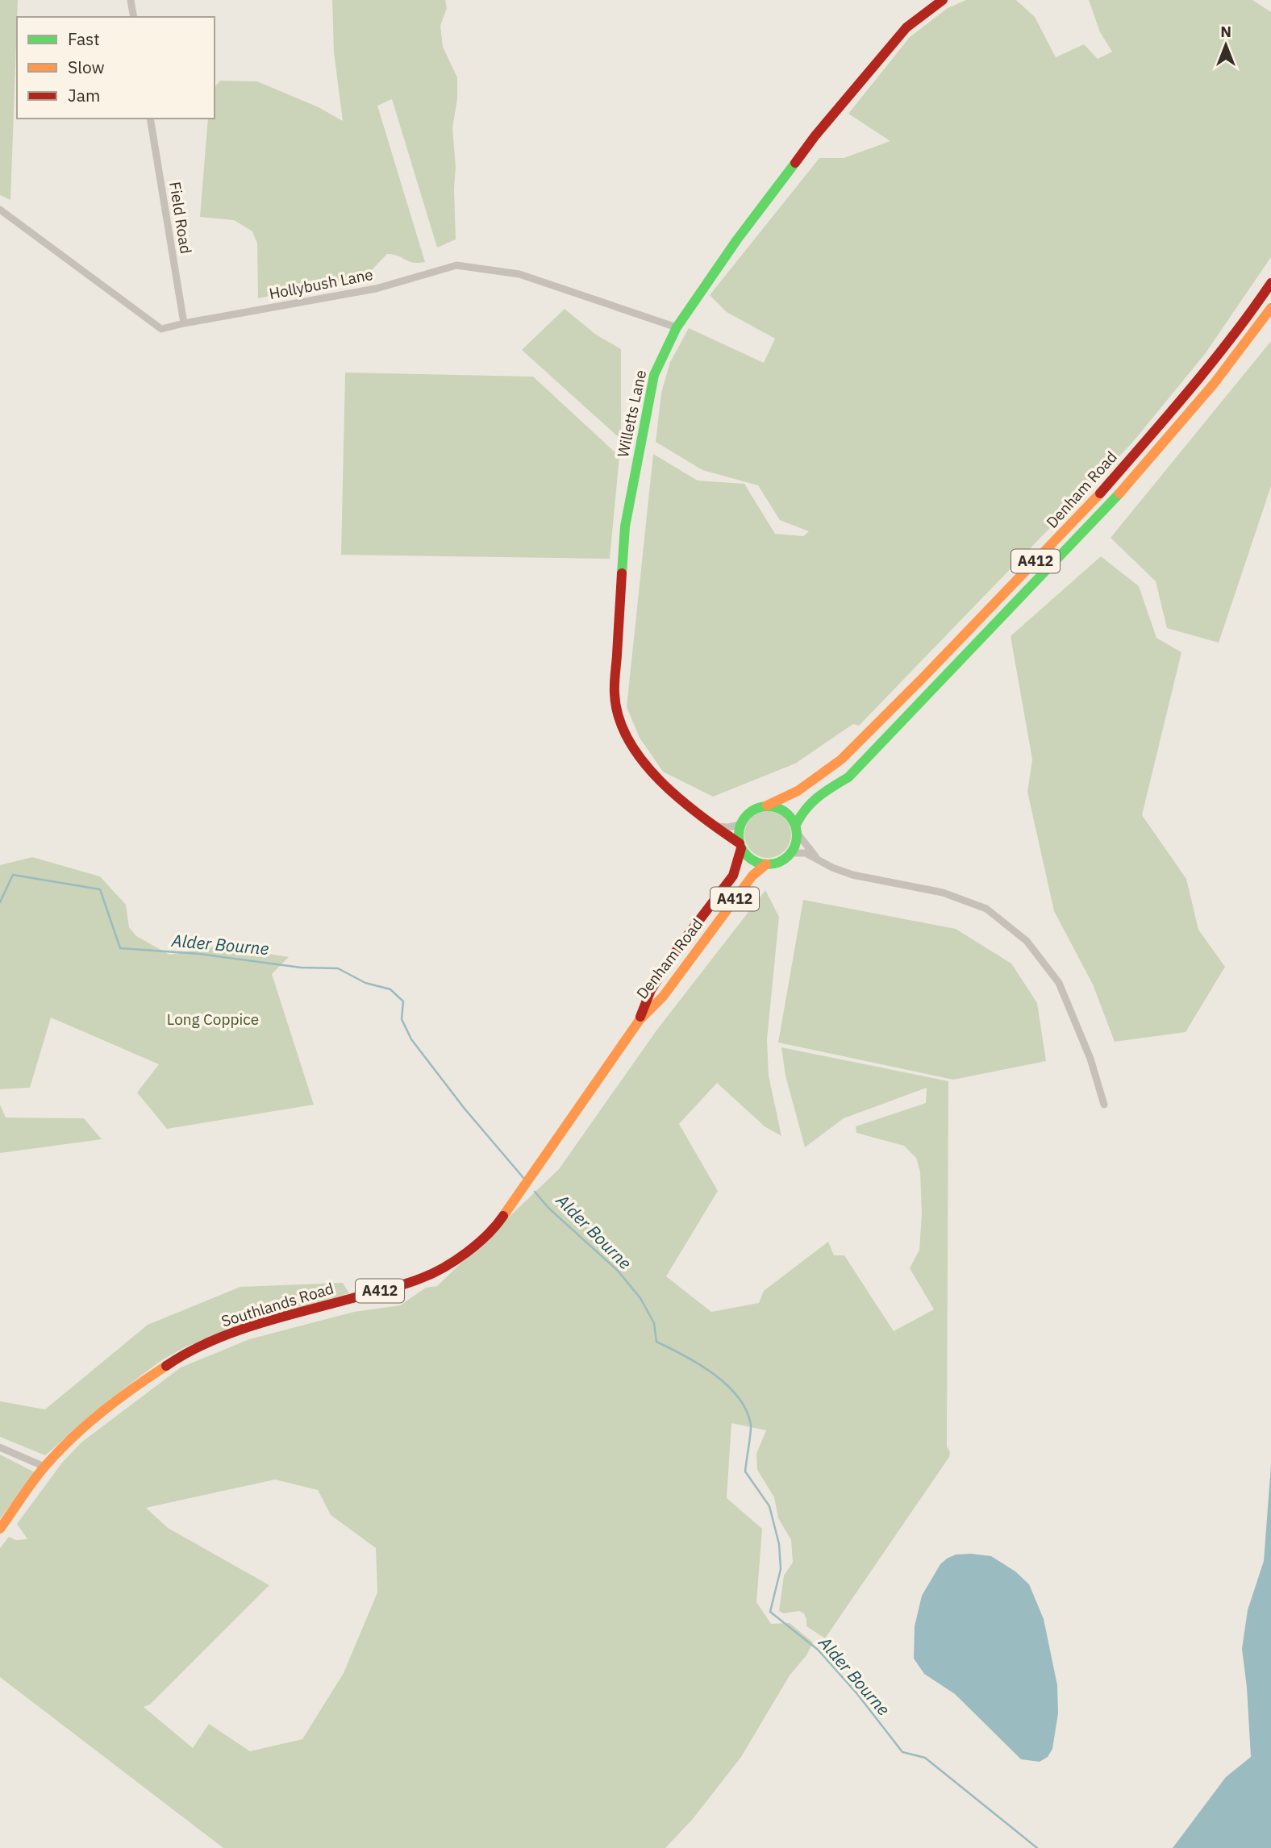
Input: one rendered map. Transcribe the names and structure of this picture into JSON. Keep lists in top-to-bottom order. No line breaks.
{"streets":{"main road":["Willetts Lane","Denham Road","A412","Southlands Road"],"street":["Field Road","Hollybush Lane"]},"crossings":[["Field Road","Hollybush Lane"],["Hollybush Lane","Willetts Lane"],["Willetts Lane","Denham Road"],["Denham Road","Southlands Road"],["A412","Southlands Road"]],"water":["Alder Bourne"],"parks":["Long Coppice"],"legend":["Fast","Slow","Jam"],"north":"top"}
